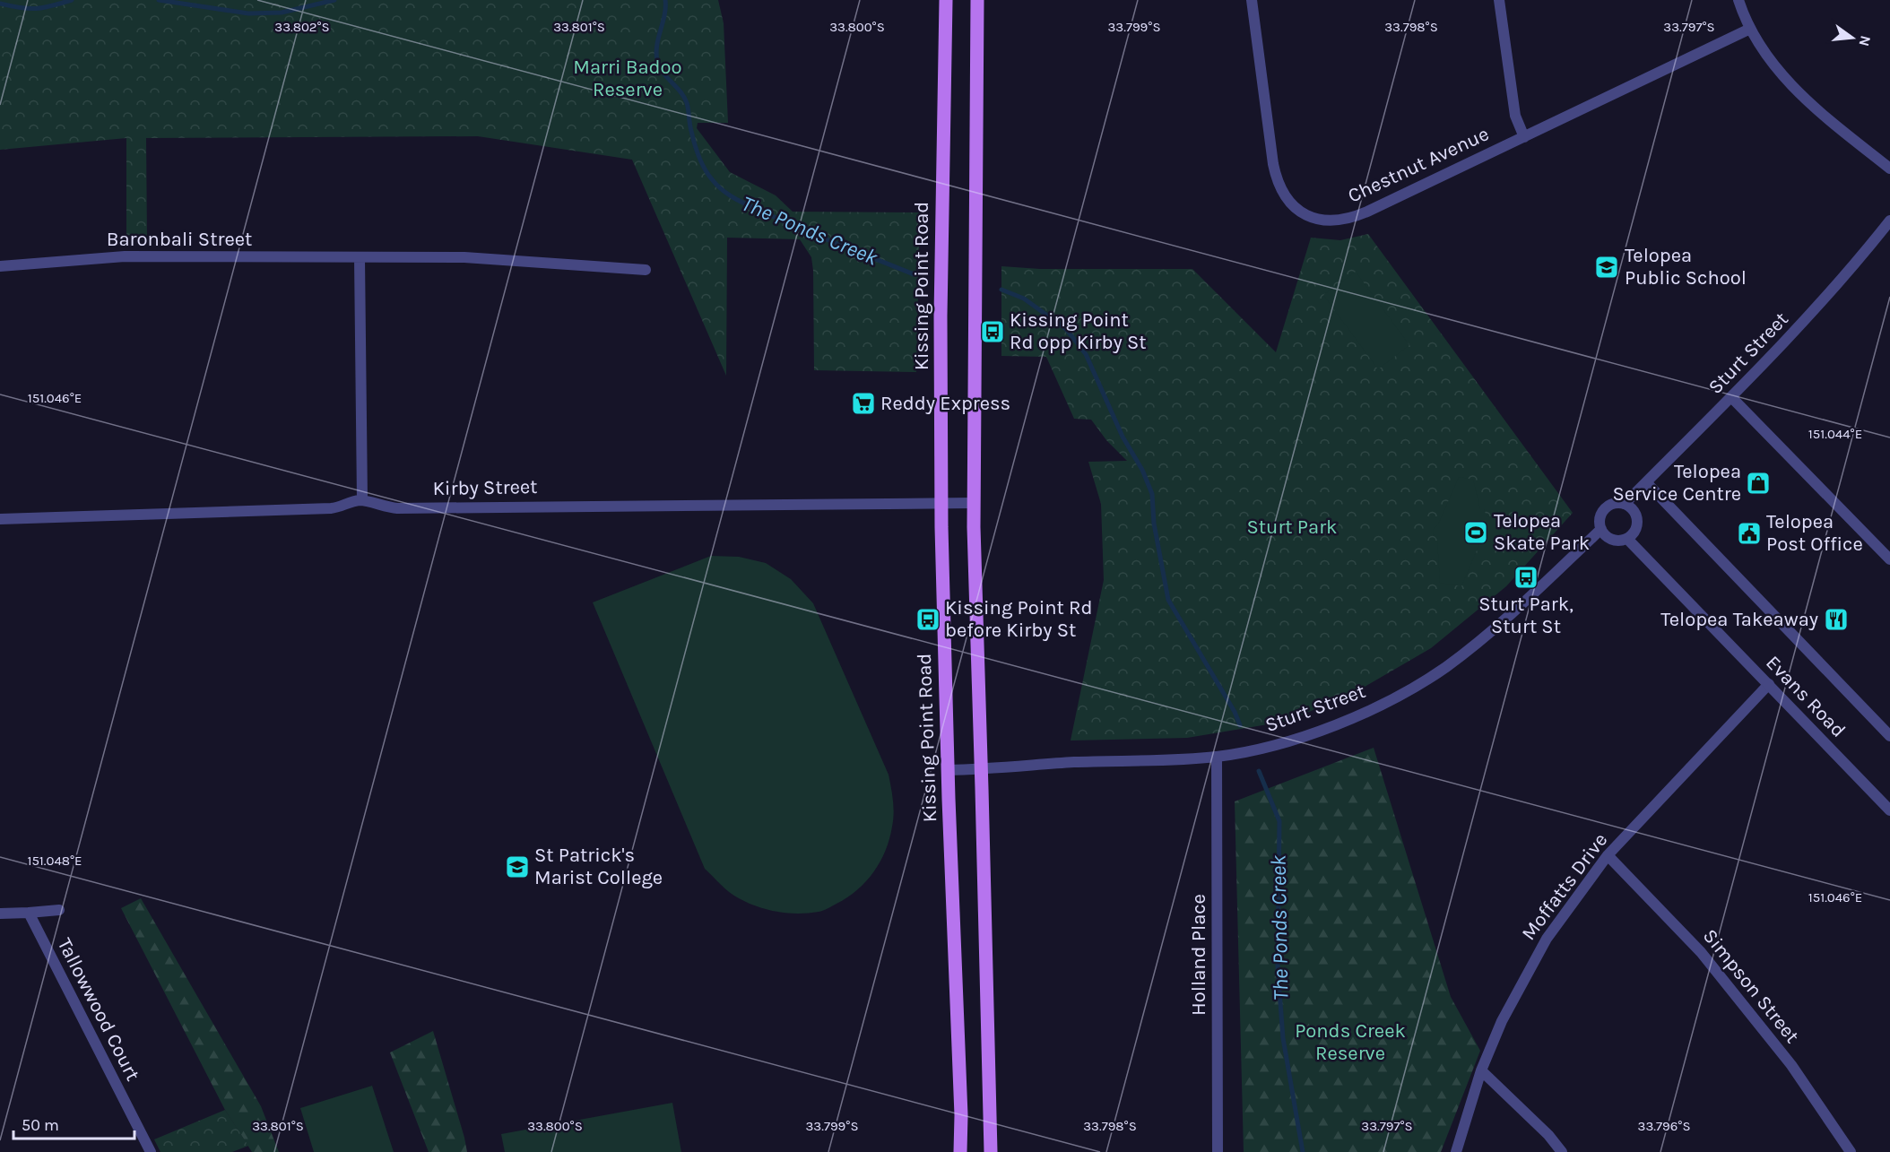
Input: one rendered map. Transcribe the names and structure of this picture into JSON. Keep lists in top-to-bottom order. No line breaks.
{"streets":{"main road":["Kissing Point Road"],"street":["Chestnut Avenue","Baronbali Street","Sturt Street","Kirby Street","Evans Road","Moffatts Drive","Holland Place","Simpson Street","Tallowwood Court"]},"crossings":[["Kissing Point Road","Sturt Street"],["Kissing Point Road","Kirby Street"],["Sturt Street","Evans Road"],["Sturt Street","Holland Place"],["Evans Road","Moffatts Drive"],["Moffatts Drive","Simpson Street"]],"water":["The Ponds Creek"],"parks":["Marri Badoo Reserve","Sturt Park","Ponds Creek Reserve"],"places":{"school or university":["Telopea Public School","St Patrick's Marist College"],"bus stop":["Kissing Point Rd opp Kirby St","Sturt Park, Sturt St","Kissing Point Rd before Kirby St"],"supermarket":["Reddy Express"],"shop":["Telopea Service Centre"],"sports":["Telopea Skate Park"],"public building":["Telopea Post Office"],"restaurant":["Telopea Takeaway"]},"scale_bar":"50 m","north":"right","coordinates":["33.802°S","33.801°S","33.800°S","33.799°S","33.798°S","33.797°S","151.046°E","151.044°E","151.048°E","33.796°S"]}
